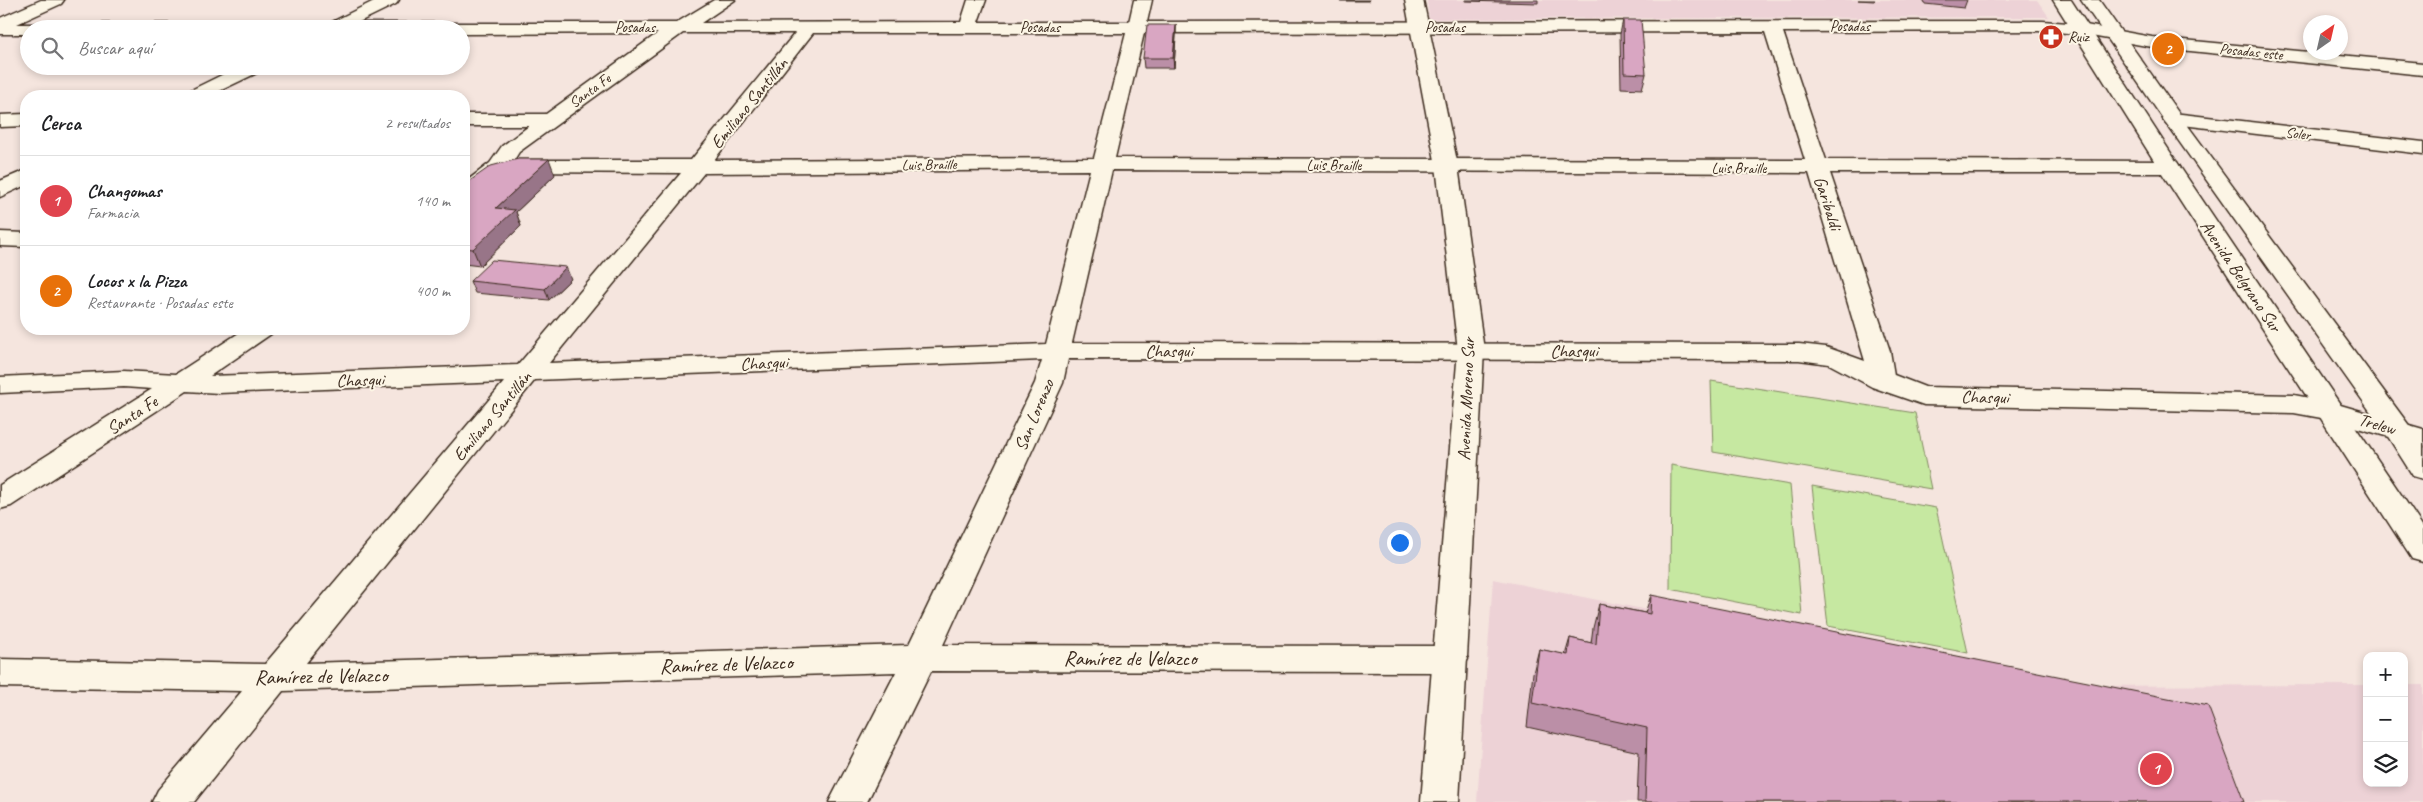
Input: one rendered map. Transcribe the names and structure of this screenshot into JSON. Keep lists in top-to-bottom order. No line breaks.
{"streets":{"main road":["Posadas","Posadas este","Santa Fe","Emiliano Santillán","Soler","Luis Braille","Garibaldi","Avenida Belgrano Sur","Chasqui","Avenida Moreno Sur","San Lorenzo","Trelew","Ramírez de Velazco"]},"crossings":[["Posadas","Posadas este"],["Posadas","Santa Fe"],["Posadas","Emiliano Santillán"],["Posadas","Garibaldi"],["Posadas","Avenida Belgrano Sur"],["Posadas","Avenida Moreno Sur"],["Posadas","San Lorenzo"],["Posadas este","Avenida Belgrano Sur"],["Santa Fe","Luis Braille"],["Santa Fe","Chasqui"],["Emiliano Santillán","Luis Braille"],["Emiliano Santillán","Chasqui"],["Emiliano Santillán","Ramírez de Velazco"],["Soler","Avenida Belgrano Sur"],["Luis Braille","Garibaldi"],["Luis Braille","Avenida Belgrano Sur"],["Luis Braille","Avenida Moreno Sur"],["Luis Braille","San Lorenzo"],["Garibaldi","Chasqui"],["Avenida Belgrano Sur","Chasqui"],["Avenida Belgrano Sur","Trelew"],["Chasqui","Avenida Moreno Sur"],["Chasqui","San Lorenzo"],["Chasqui","Trelew"],["Avenida Moreno Sur","Ramírez de Velazco"],["San Lorenzo","Ramírez de Velazco"]],"places":{"pharmacy":["Ruiz"]},"north":"top right","page":{"search":"Buscar aquí","pins":["2","1"],"heading":["Cerca","2 resultados"],"list":[{"mark":"1","name":"Changomas","note":"Farmacia","value":"140 m"},{"mark":"2","name":"Locos x la Pizza","note":"Restaurante · Posadas este","value":"400 m"}],"map_buttons":["+","−"]}}
